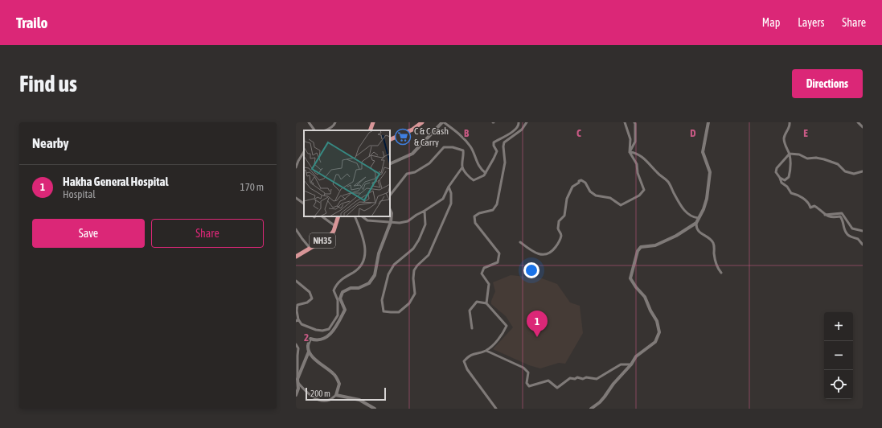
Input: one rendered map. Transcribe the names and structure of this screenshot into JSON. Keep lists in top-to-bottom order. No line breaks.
{"streets":{"highway":["NH35"]},"places":{"supermarket":["C & C Cash & Carry"]},"scale_bar":"200 m","page":{"header":"Trailo","nav":["Map","Layers","Share"],"buttons":["Directions",["Save","Share"]],"title":"Find us","heading":"Nearby","list":[{"mark":"1","name":"Hakha General Hospital","note":"Hospital","value":"170 m"}],"pins":"1","map_buttons":["+","−"],"scale":"200 m"},"grid":{"columns":["B","C","D","E"],"rows":["2"]}}
